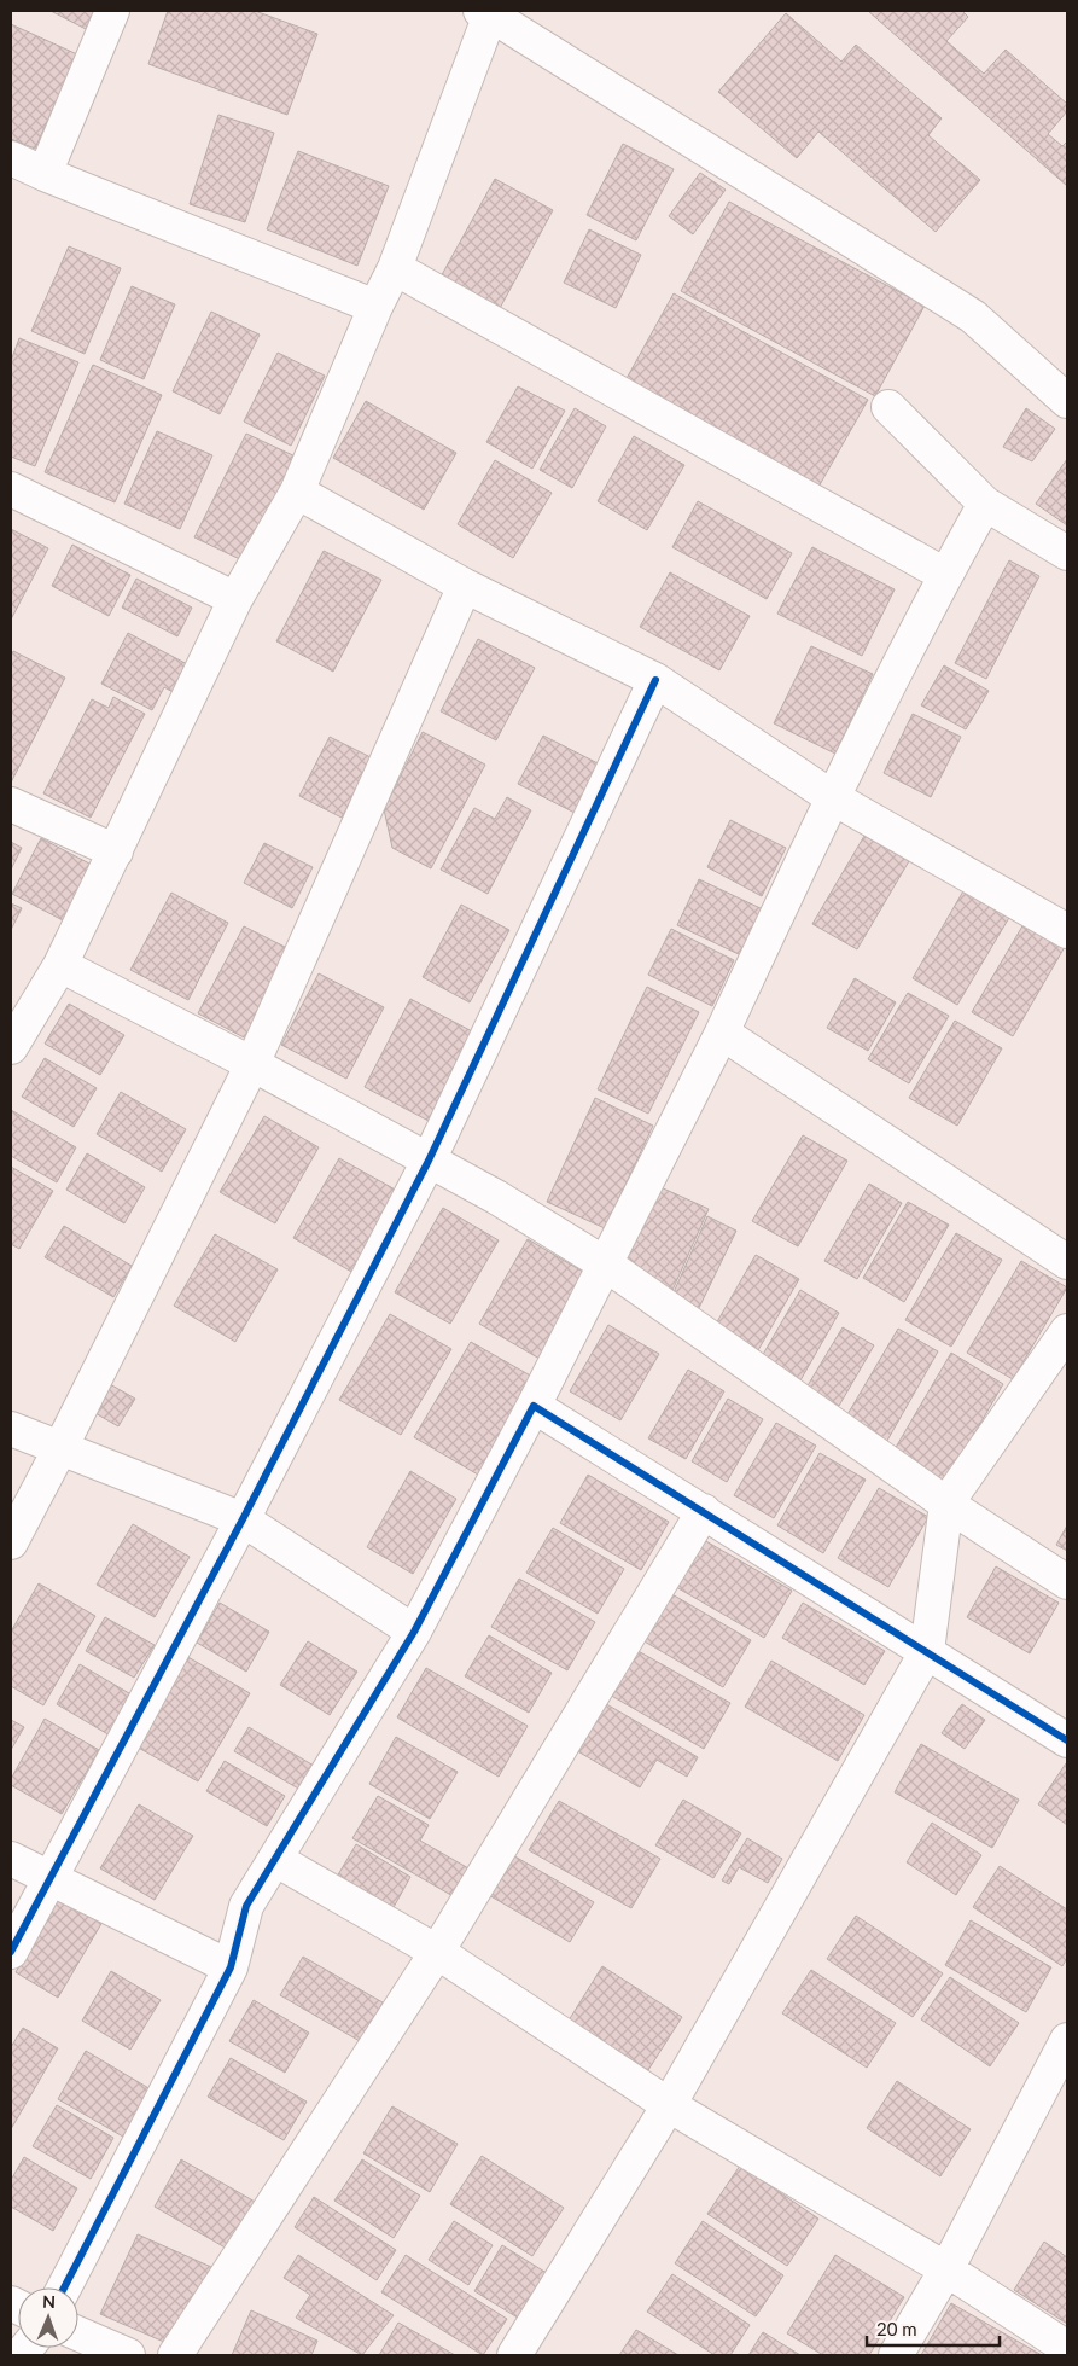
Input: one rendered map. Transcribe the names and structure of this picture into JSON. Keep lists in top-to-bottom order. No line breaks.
{"scale_bar":"20 m","north":"top"}
